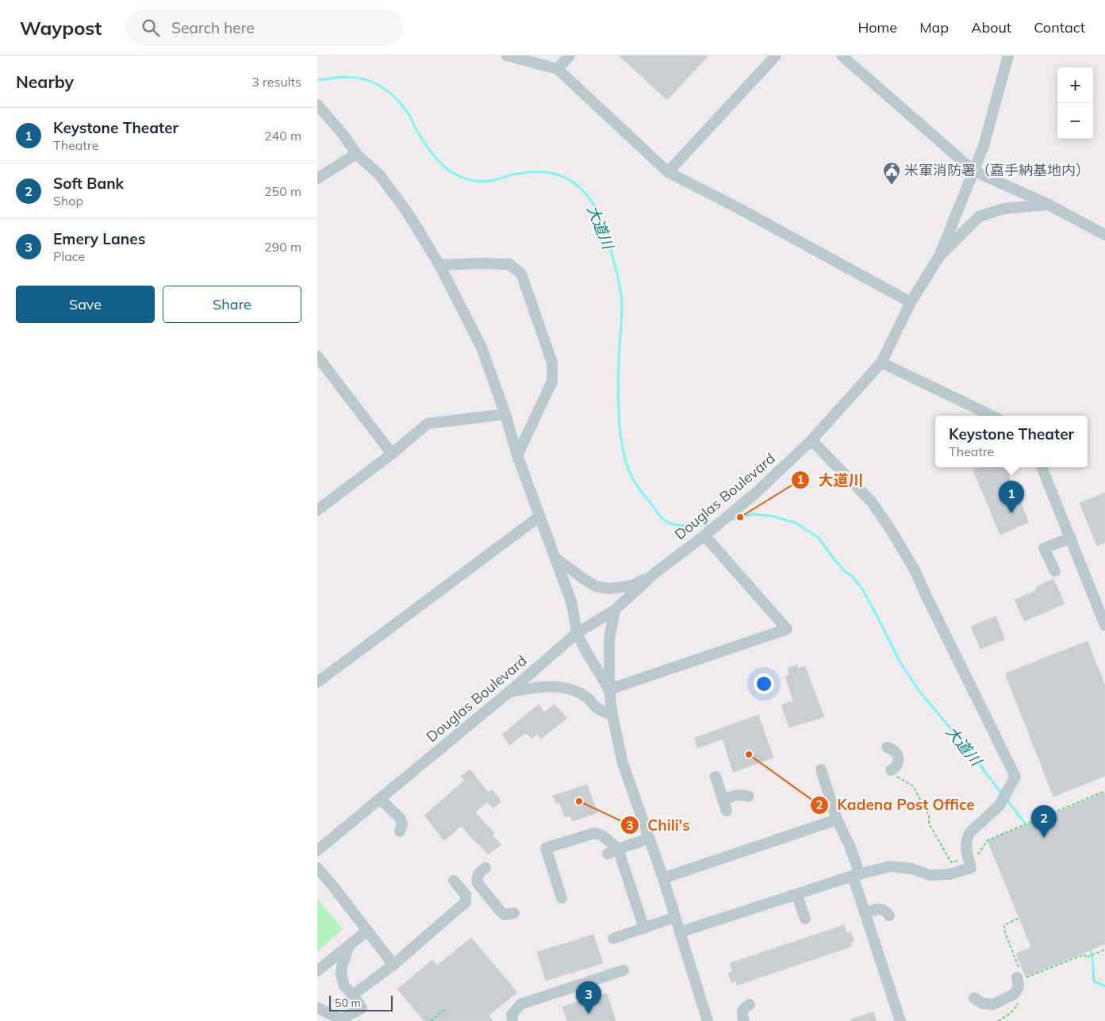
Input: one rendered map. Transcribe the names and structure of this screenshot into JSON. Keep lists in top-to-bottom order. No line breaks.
{"streets":{"street":["Douglas Boulevard"]},"water":["大道川"],"places":{"public building":["米軍消防署（嘉手納基地内）"],"other":["大道川","Kadena Post Office","Chili's"]},"scale_bar":"50 m","page":{"header":"Waypost","search":"Search here","nav":["Home","Map","About","Contact"],"heading":["Nearby","3 results"],"map_buttons":["+","−"],"list":[{"mark":"1","name":"Keystone Theater","note":"Theatre","value":"240 m"},{"mark":"2","name":"Soft Bank","note":"Shop","value":"250 m"},{"mark":"3","name":"Emery Lanes","note":"Place","value":"290 m"}],"buttons":["Save","Share"],"popup":["Keystone Theater","Theatre"],"pins":["1","2","3"],"scale":"50 m"}}
